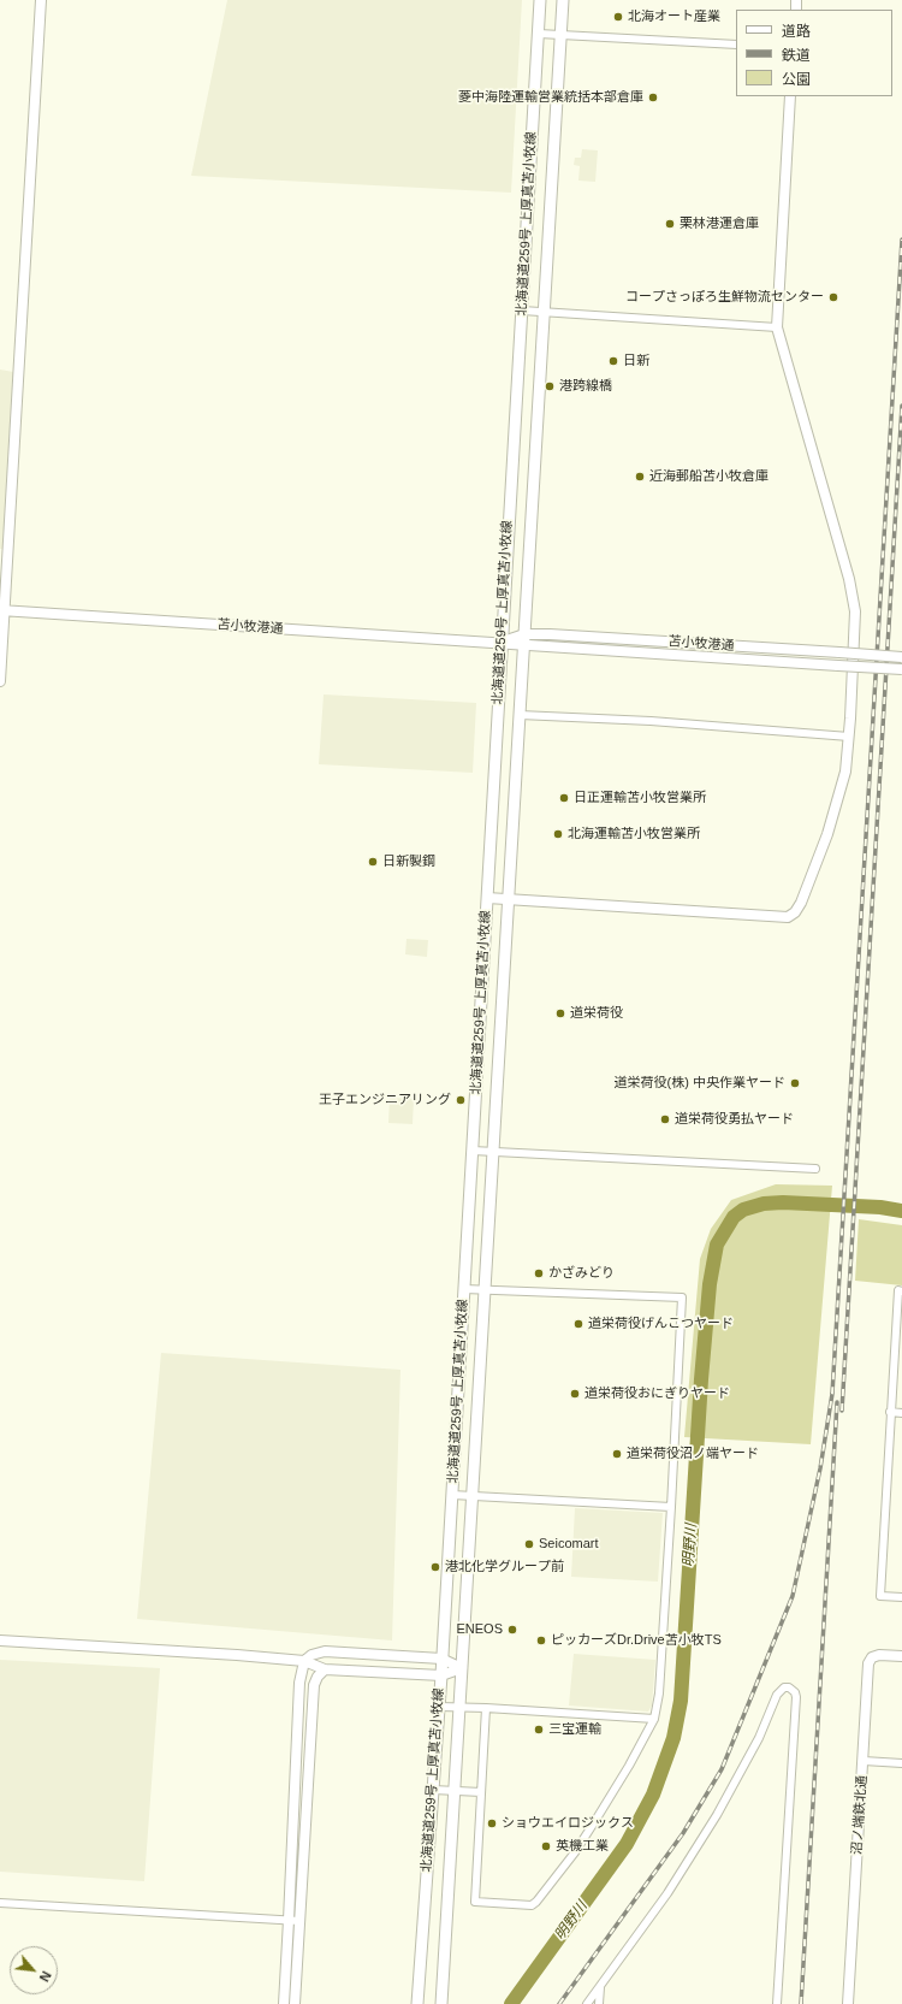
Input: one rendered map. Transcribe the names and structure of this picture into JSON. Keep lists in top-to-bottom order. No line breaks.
{"streets":{"main road":["北海道道259号 上厚真苫小牧線"],"street":["苫小牧港通","沼ノ端鉄北通"]},"crossings":[["北海道道259号 上厚真苫小牧線","苫小牧港通"]],"water":["明野川"],"places":["北海オート産業","菱中海陸運輸営業統括本部倉庫","栗林港運倉庫","コープさっぽろ生鮮物流センター","日新","港跨線橋","近海郵船苫小牧倉庫","日正運輸苫小牧営業所","北海運輸苫小牧営業所","日新製鋼","道栄荷役","道栄荷役(株) 中央作業ヤード","王子エンジニアリング","道栄荷役勇払ヤード","かざみどり","道栄荷役げんこつヤード","道栄荷役おにぎりヤード","道栄荷役沼ノ端ヤード","Seicomart","港北化学グループ前","ENEOS","ピッカーズDr.Drive苫小牧TS","三宝運輸","ショウエイロジックス","英機工業"],"legend":["道路","鉄道","公園"],"north":"bottom right"}
